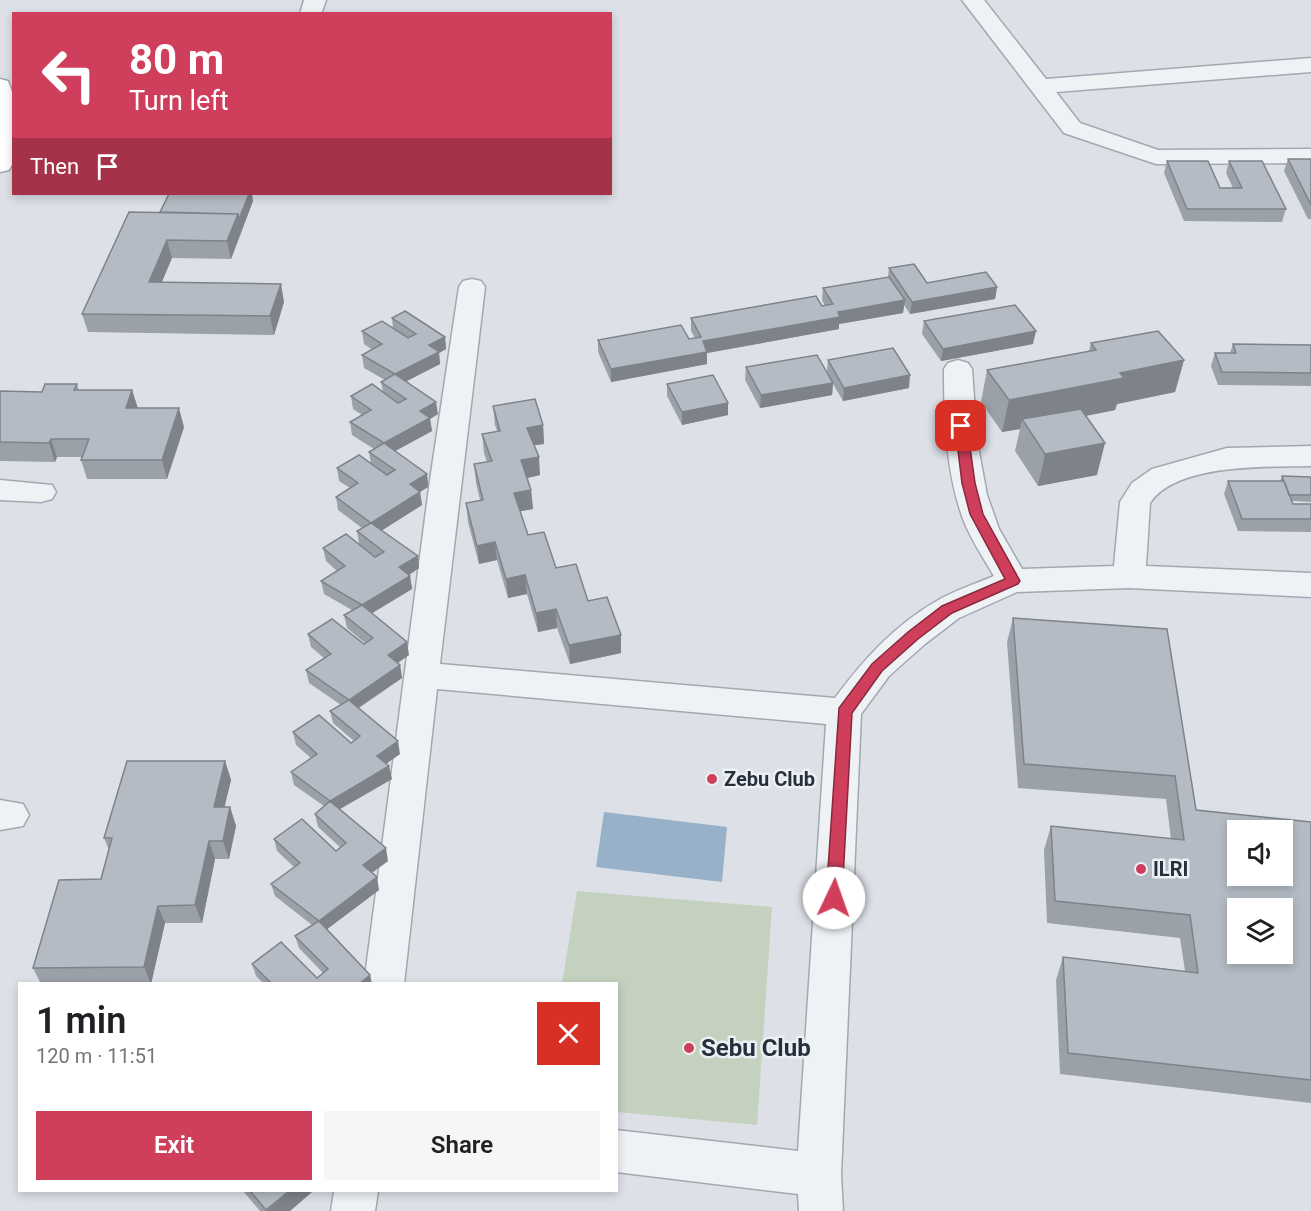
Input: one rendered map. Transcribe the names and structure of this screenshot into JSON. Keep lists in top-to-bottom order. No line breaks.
{"places":["Zebu Club","ILRI","Sebu Club"],"page":{"turn":["80 m","Turn left"],"then":"Then","heading":["1 min","120 m · 11:51"],"buttons":["Exit","Share"]}}
